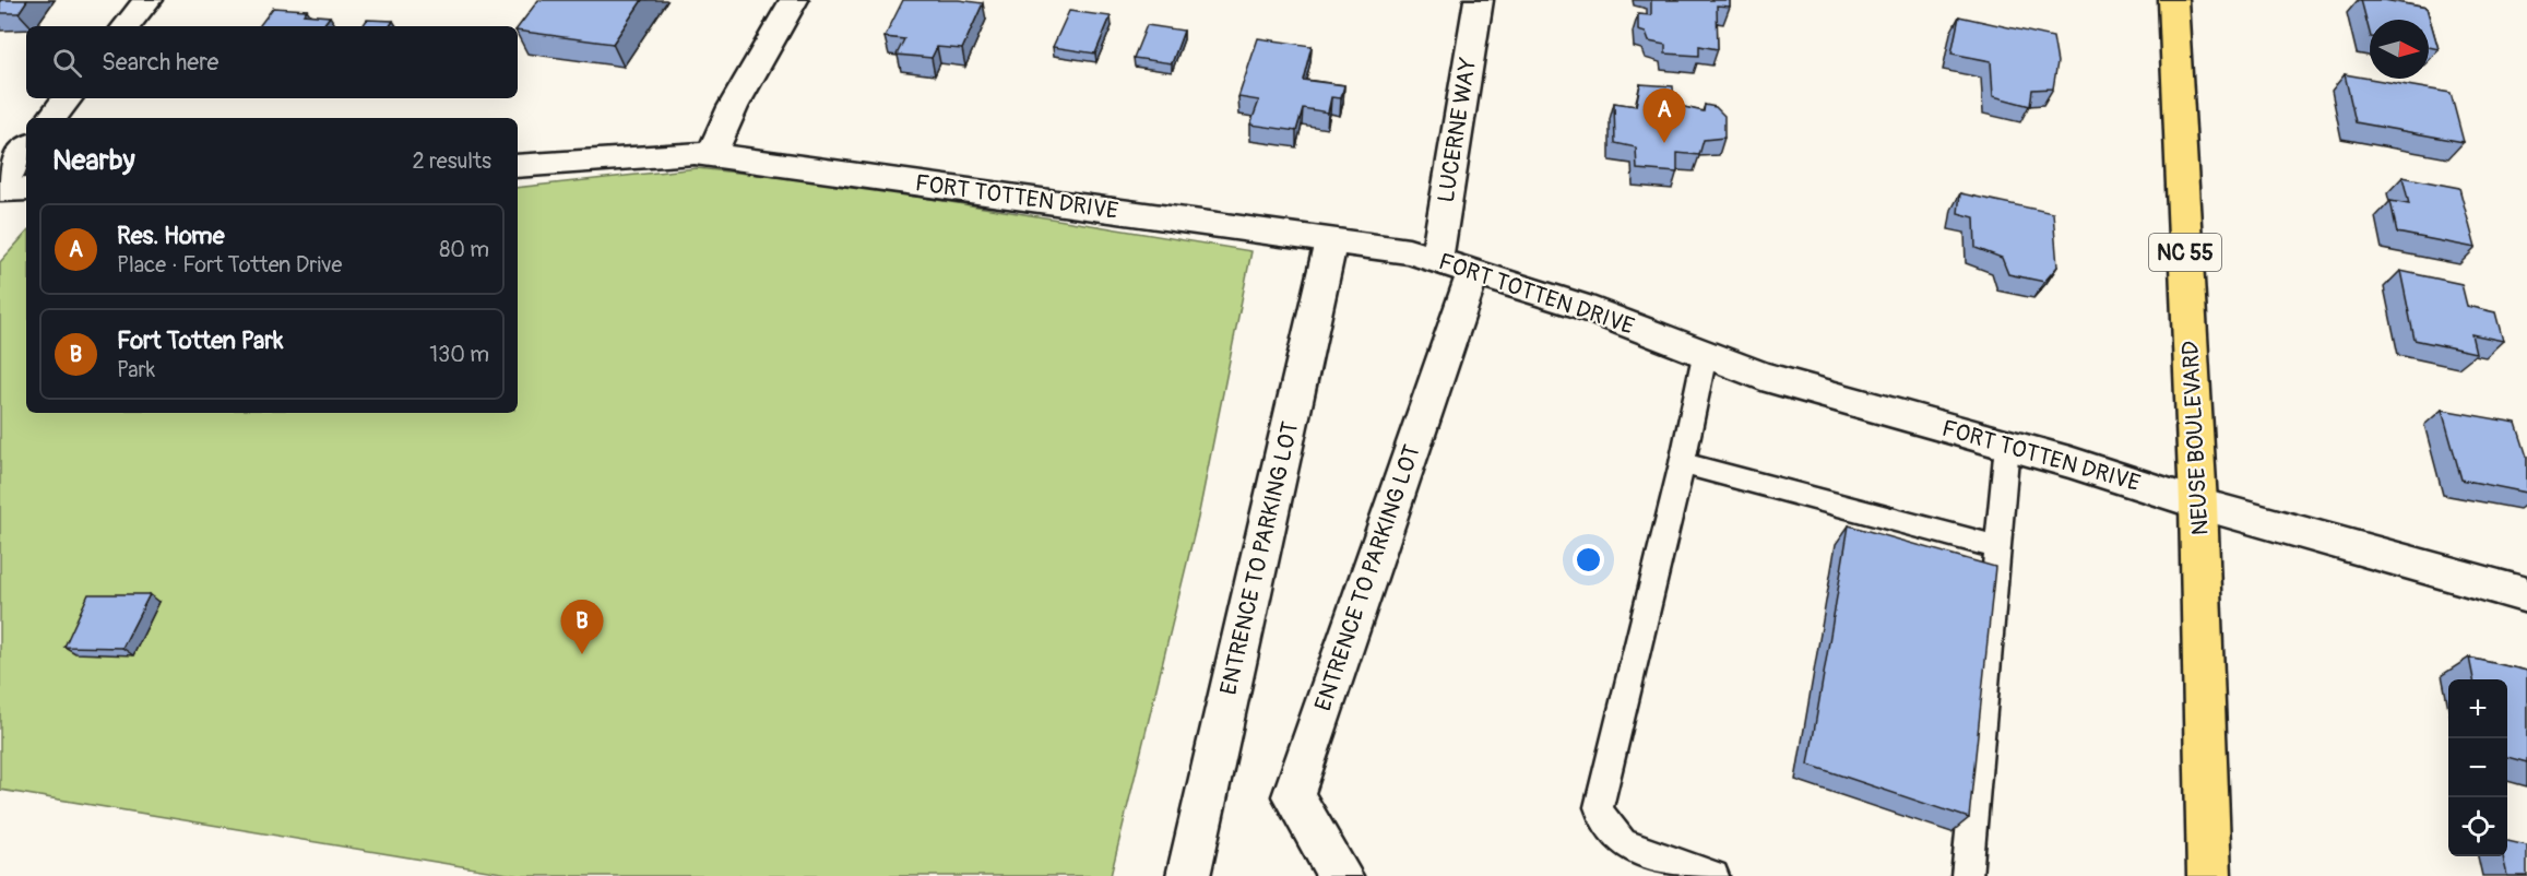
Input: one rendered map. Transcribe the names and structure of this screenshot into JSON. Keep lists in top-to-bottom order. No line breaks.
{"streets":{"main road":["NC 55","NEUSE BOULEVARD"],"street":["LUCERNE WAY","FORT TOTTEN DRIVE","ENTRENCE TO PARKING LOT"]},"crossings":[["LUCERNE WAY","FORT TOTTEN DRIVE"],["FORT TOTTEN DRIVE","NEUSE BOULEVARD"],["FORT TOTTEN DRIVE","ENTRENCE TO PARKING LOT"]],"north":"right","page":{"search":"Search here","pins":["A","B"],"heading":["Nearby","2 results"],"list":[{"mark":"A","name":"Res. Home","note":"Place · Fort Totten Drive","value":"80 m"},{"mark":"B","name":"Fort Totten Park","note":"Park","value":"130 m"}],"map_buttons":["+","−"]}}
